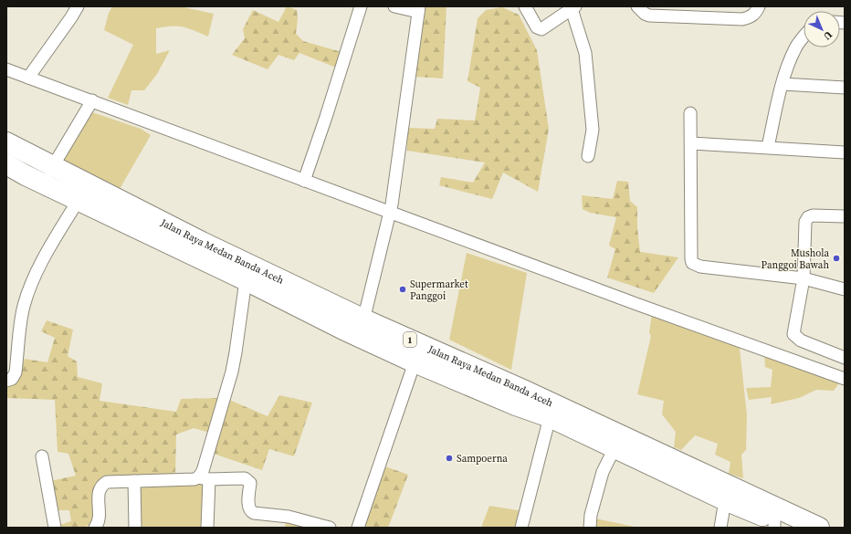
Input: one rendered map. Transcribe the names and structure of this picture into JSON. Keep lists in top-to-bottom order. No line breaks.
{"streets":{"highway":["Jalan Raya Medan Banda Aceh","1"]},"places":["Mushola Panggoi Bawah","Supermarket Panggoi","Sampoerna"],"north":"bottom right"}
